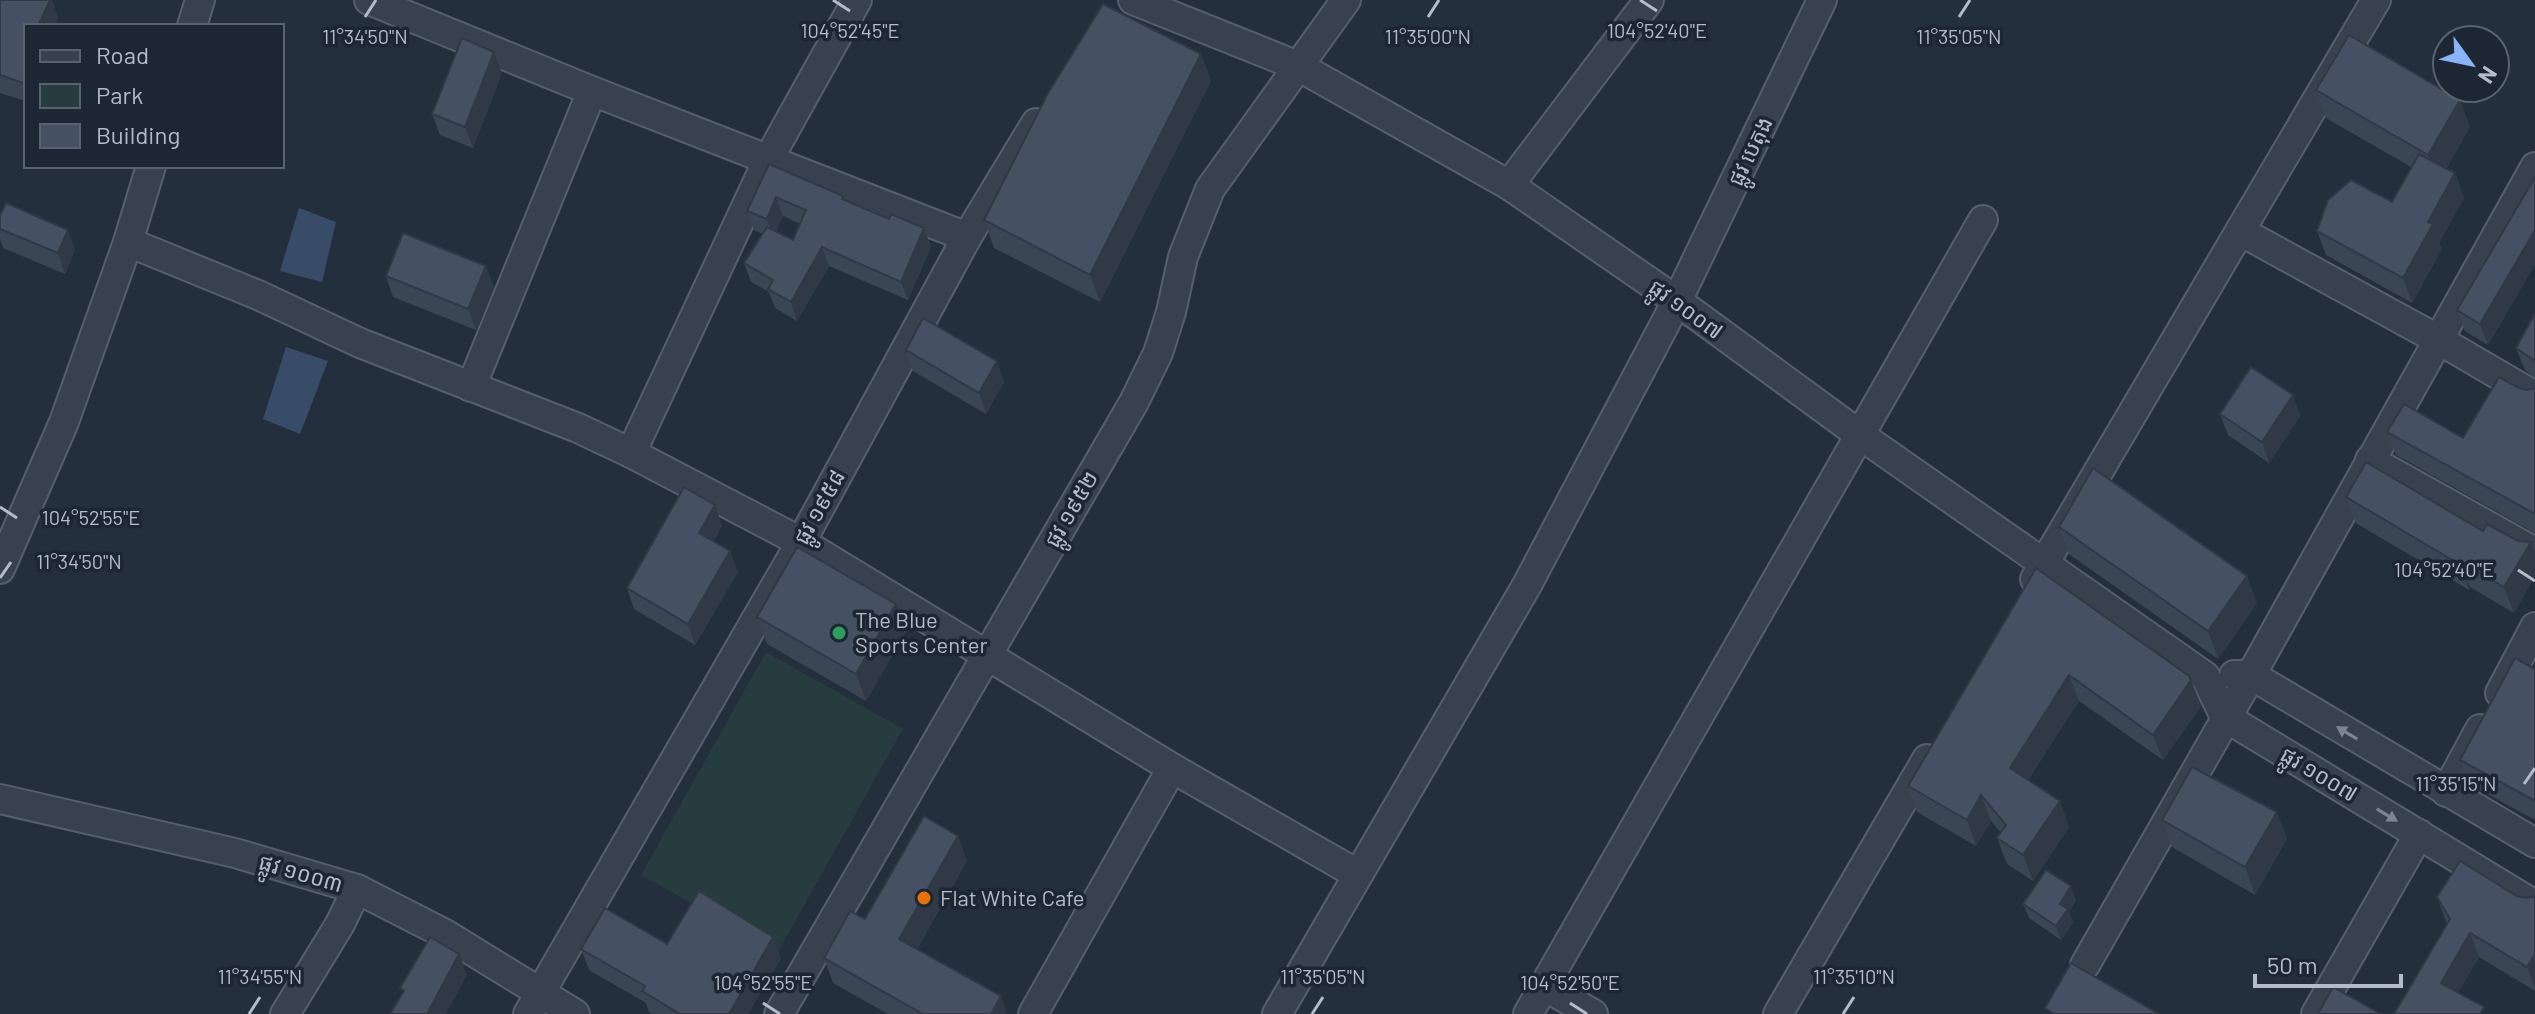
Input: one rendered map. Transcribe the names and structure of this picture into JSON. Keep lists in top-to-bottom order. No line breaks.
{"streets":{"street":["ផ្លូវ បេតុង","ផ្លូវ ១០០៧","ផ្លូវ ១៩៥៨","ផ្លូវ ១៩៥២","ផ្លូវ ១០០៣"]},"crossings":[["ផ្លូវ បេតុង","ផ្លូវ ១០០៧"],["ផ្លូវ ១០០៧","ផ្លូវ ១៩៥២"],["ផ្លូវ ១៩៥៨","ផ្លូវ ១០០៣"]],"places":["The Blue Sports Center","Flat White Cafe"],"legend":["Road","Park","Building"],"scale_bar":"50 m","north":"bottom right","coordinates":["104°52'45\"E","104°52'40\"E","11°34'50\"N","11°35'00\"N","11°35'05\"N","104°52'55\"E","11°35'15\"N","11°34'55\"N","11°35'10\"N","104°52'50\"E"]}
